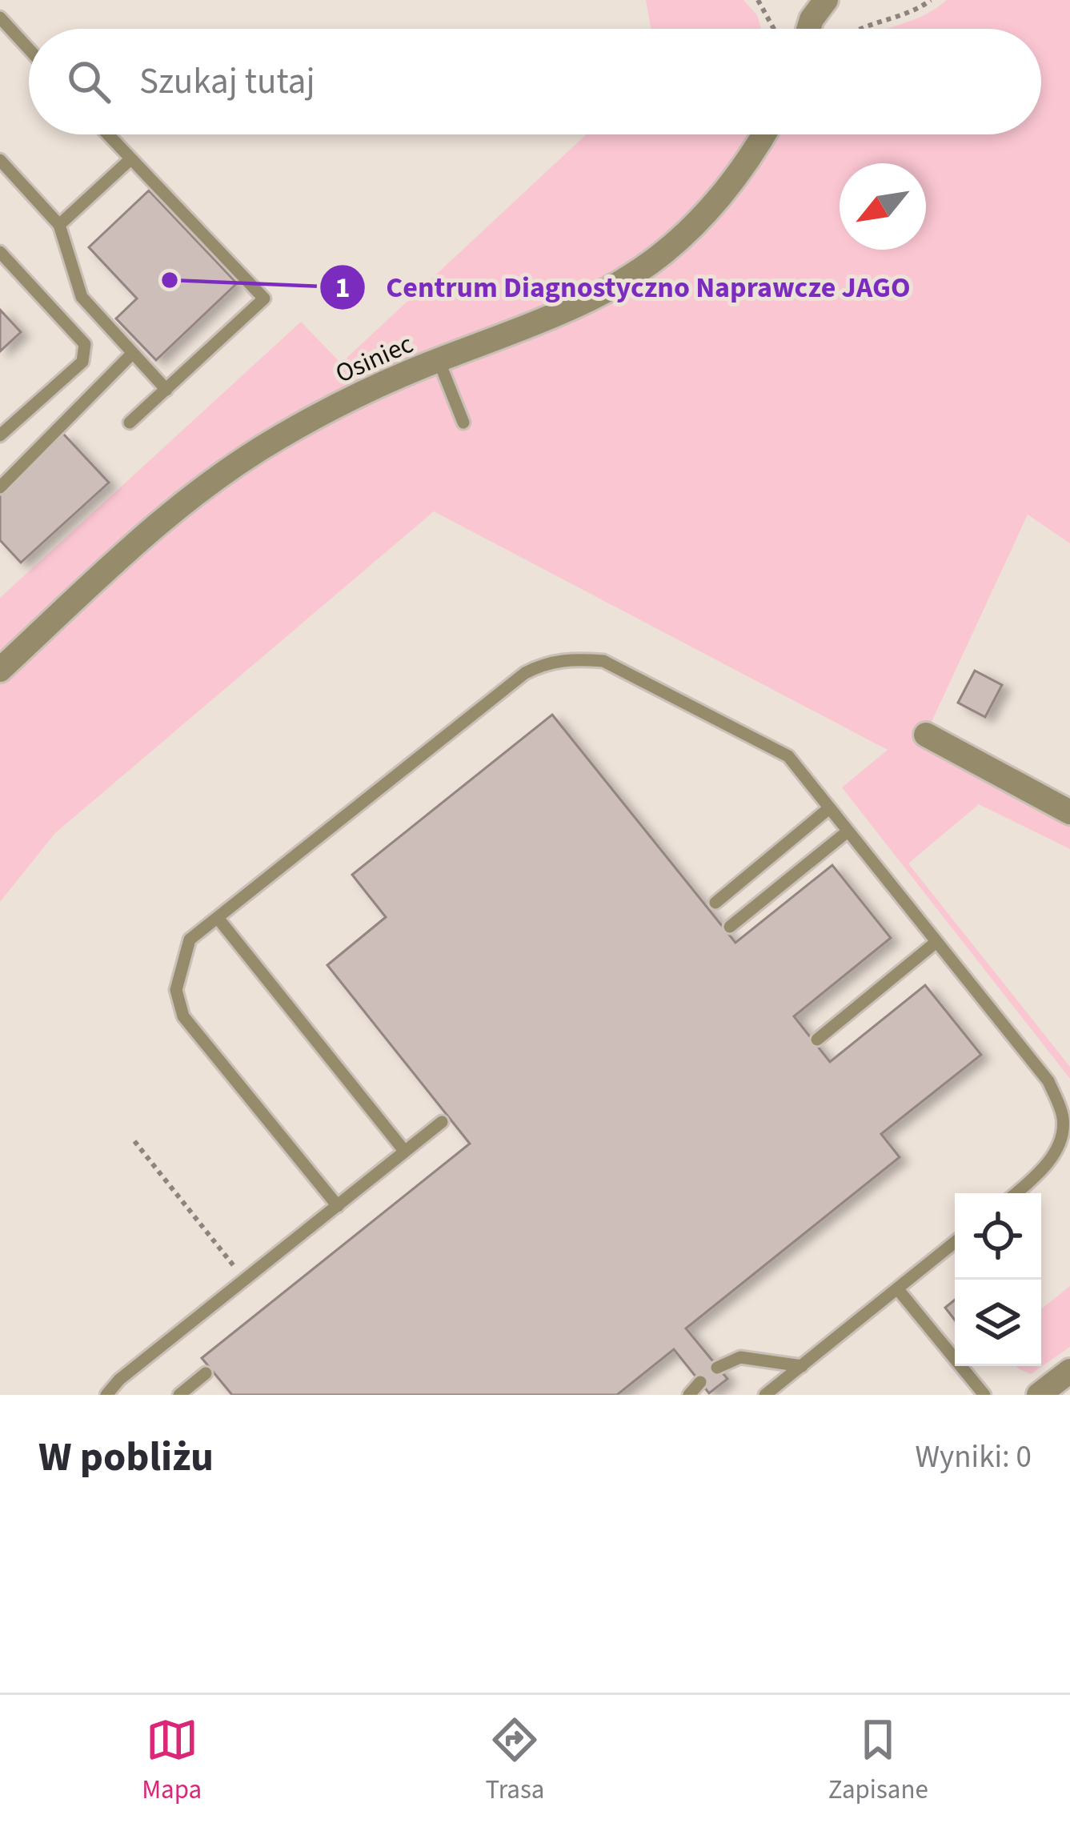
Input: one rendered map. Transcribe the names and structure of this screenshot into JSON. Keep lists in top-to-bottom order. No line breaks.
{"streets":{"street":["Osiniec"]},"places":["Centrum Diagnostyczno Naprawcze JAGO"],"north":"bottom left","page":{"search":"Szukaj tutaj","heading":["W pobliżu","Wyniki: 0"],"nav":["Mapa","Trasa","Zapisane"]}}
